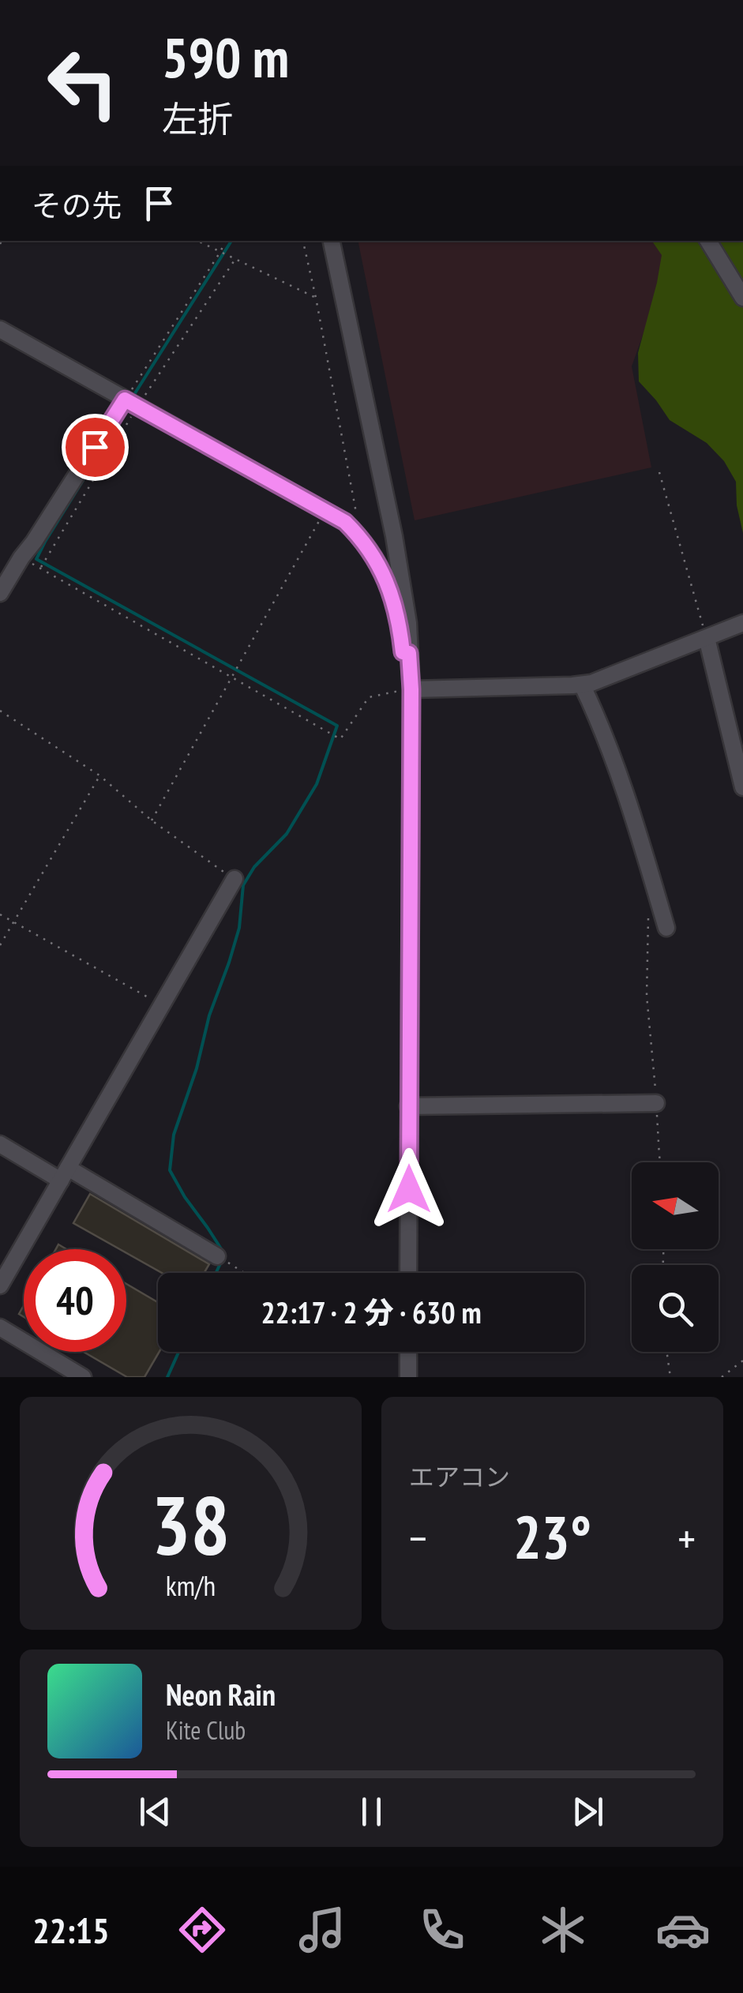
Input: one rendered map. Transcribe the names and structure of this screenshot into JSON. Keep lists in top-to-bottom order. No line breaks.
{"north":"left","page":{"turn":["590 m","左折"],"then":"その先","limit":"40","trip":"22:17 · 2 分 · 630 m","tile":"エアコン","heat":["−","23°","+"],"song":["Neon Rain","Kite Club"],"tabs":"22:15","gauge":["38","km/h"]}}
